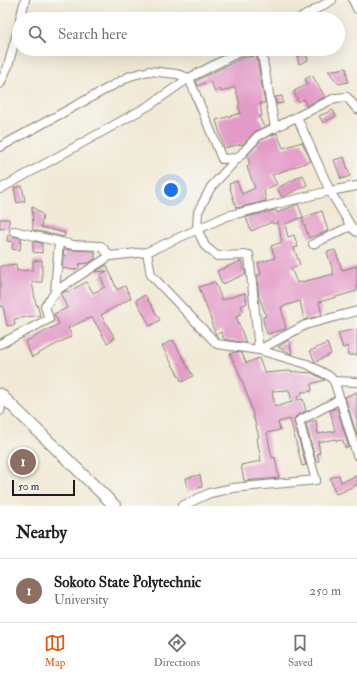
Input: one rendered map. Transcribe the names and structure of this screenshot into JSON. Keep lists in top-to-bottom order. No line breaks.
{"scale_bar":"50 m","page":{"search":"Search here","pins":"1","scale":"50 m","heading":"Nearby","list":[{"mark":"1","name":"Sokoto State Polytechnic","note":"University","value":"250 m"}],"nav":["Map","Directions","Saved"]}}
